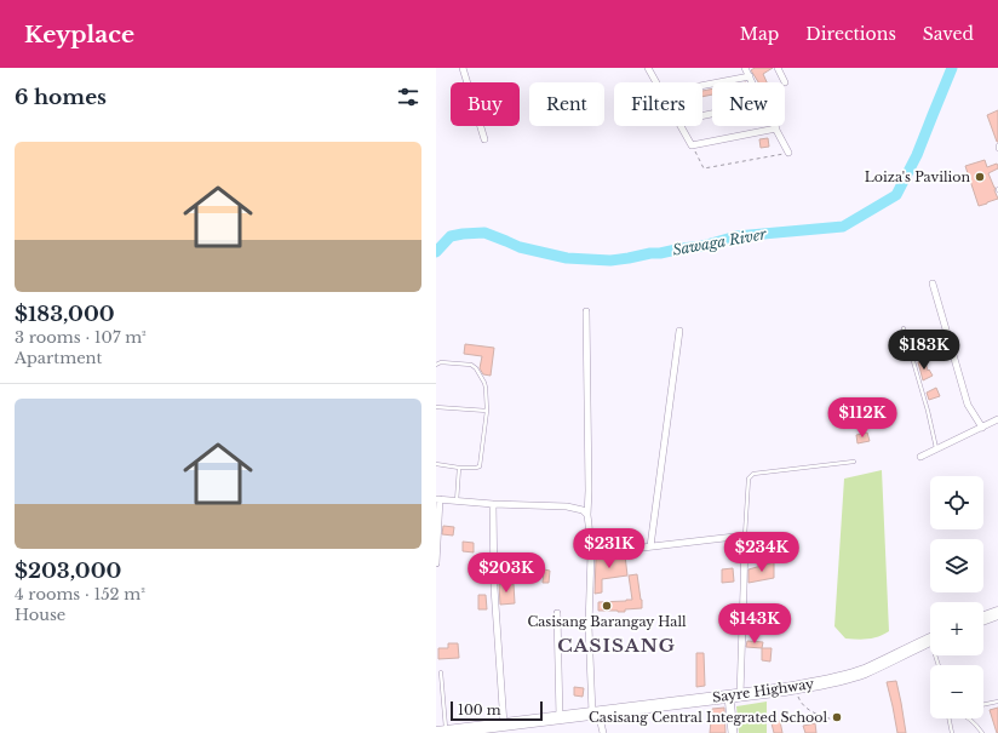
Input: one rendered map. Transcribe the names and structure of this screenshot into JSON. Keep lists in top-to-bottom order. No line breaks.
{"streets":{"highway":["Sayre Highway"]},"districts":["CASISANG"],"water":["Sawaga River"],"places":["Loiza's Pavilion","Casisang Barangay Hall","Casisang Central Integrated School"],"scale_bar":"100 m","page":{"header":"Keyplace","nav":["Map","Directions","Saved"],"heading":"6 homes","chip":["Buy","Rent","Filters","New"],"list":[{"name":"$183,000","note":"3 rooms · 107 m² · Apartment"},{"name":"$203,000","note":"4 rooms · 152 m² · House"}],"price":["$183K","$112K","$231K","$234K","$203K","$143K"],"map_buttons":["+","−"],"scale":"100 m"}}
